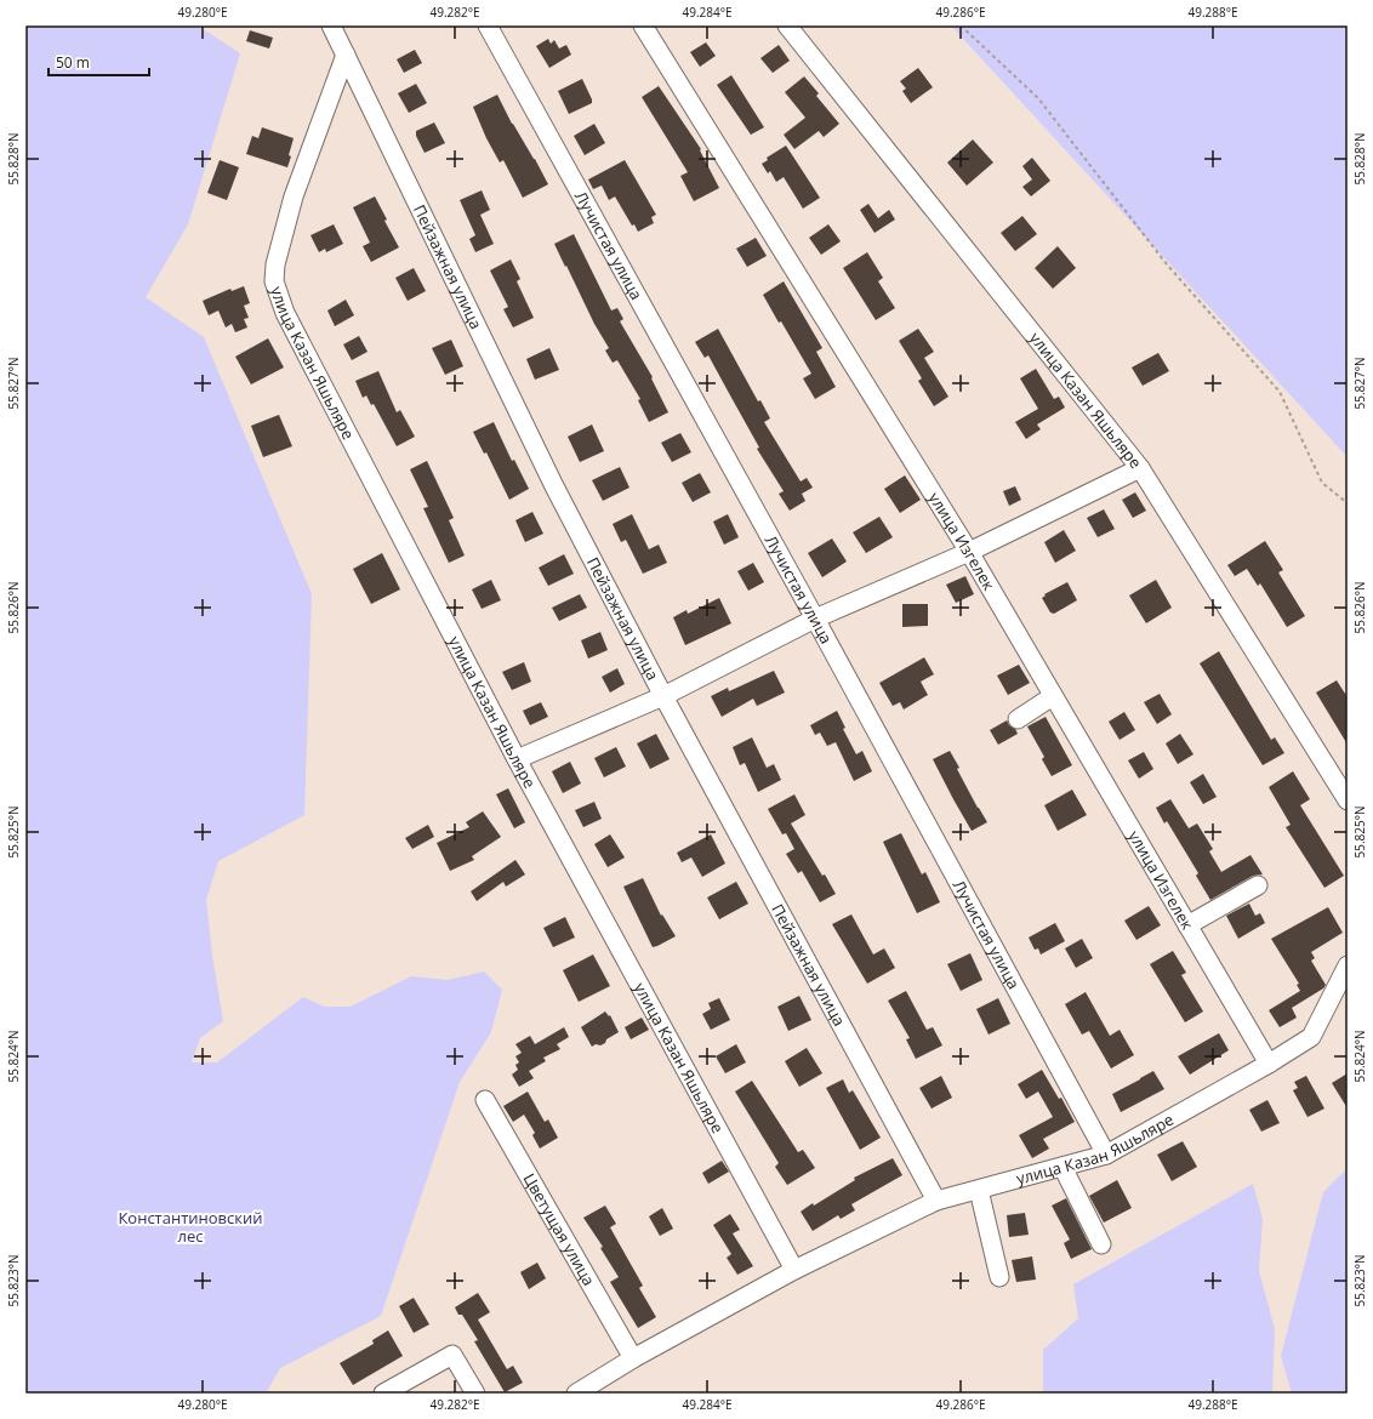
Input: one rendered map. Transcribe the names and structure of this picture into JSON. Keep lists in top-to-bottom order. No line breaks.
{"streets":{"street":["Лучистая улица","Пейзажная улица","улица Казан Яшьляре","улица Изгелек","Цветущая улица"]},"crossings":[["Лучистая улица","улица Казан Яшьляре"],["Пейзажная улица","улица Казан Яшьляре"],["улица Казан Яшьляре","улица Изгелек"],["улица Казан Яшьляре","Цветущая улица"]],"parks":["Константиновский лес"],"scale_bar":"50 m","coordinates":["49.280°E","49.282°E","49.284°E","49.286°E","49.288°E","55.828°N","55.827°N","55.826°N","55.825°N","55.824°N","55.823°N"]}
